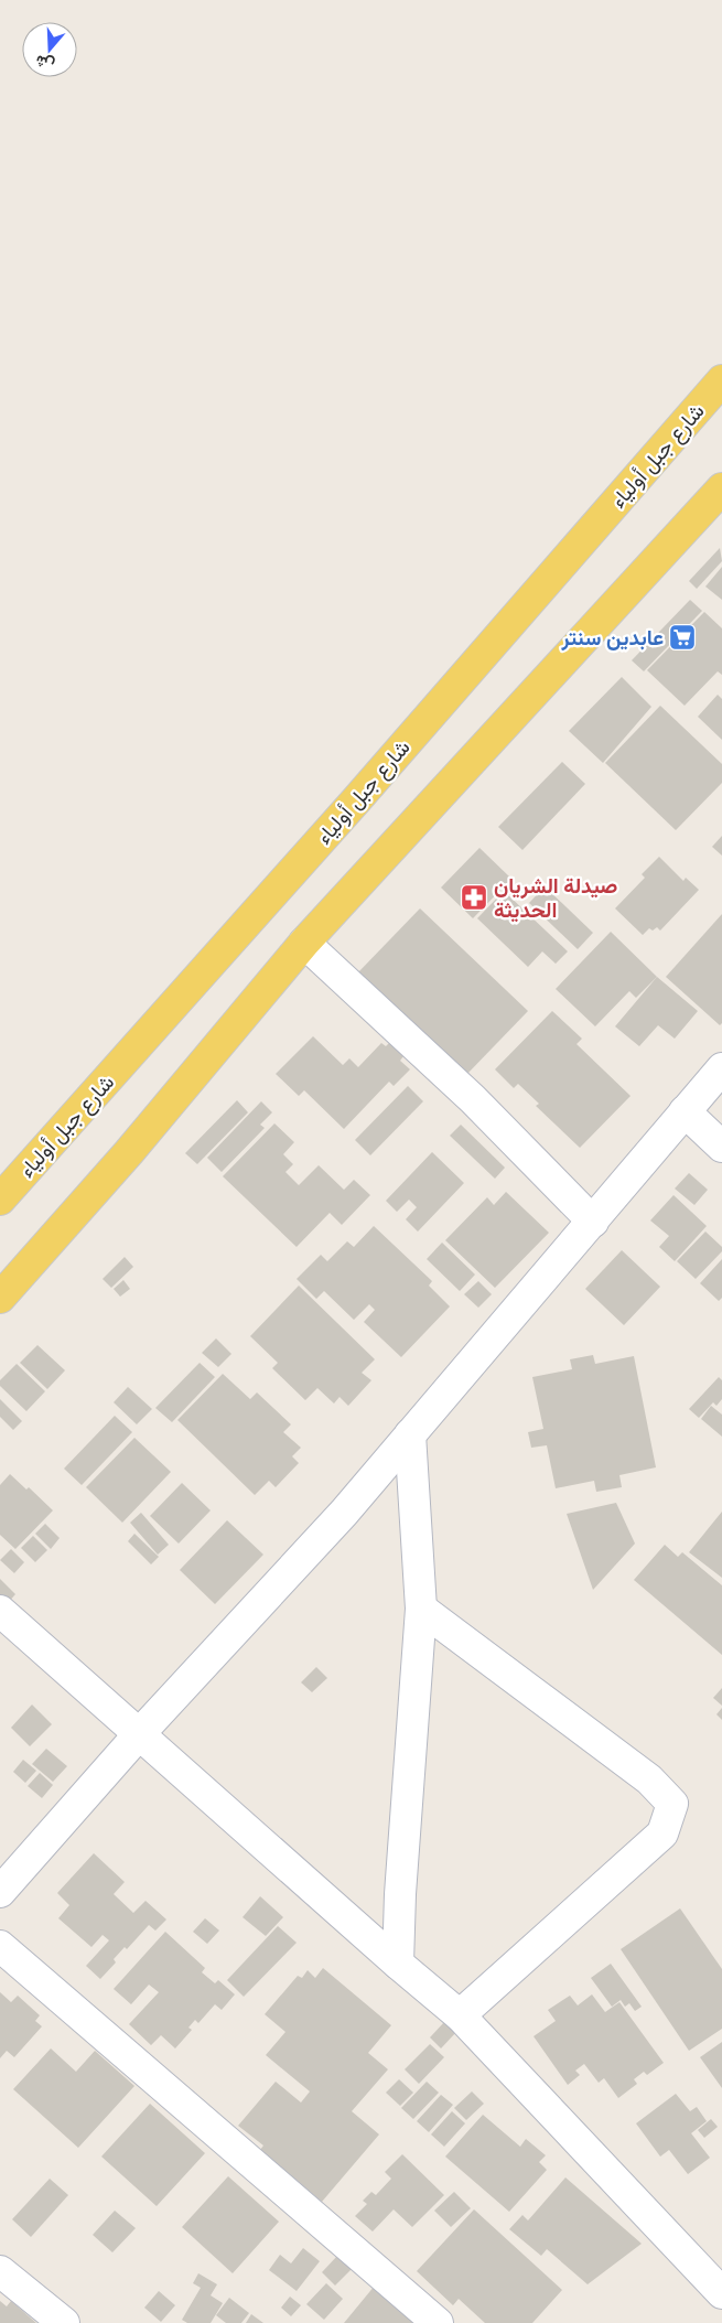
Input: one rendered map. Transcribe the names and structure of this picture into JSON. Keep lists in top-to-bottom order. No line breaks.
{"streets":{"main road":["شارع جبل أولياء"]},"places":{"supermarket":["عابدين سنتر"],"pharmacy":["صيدلة الشريان الحديثة"]},"north":"bottom"}
